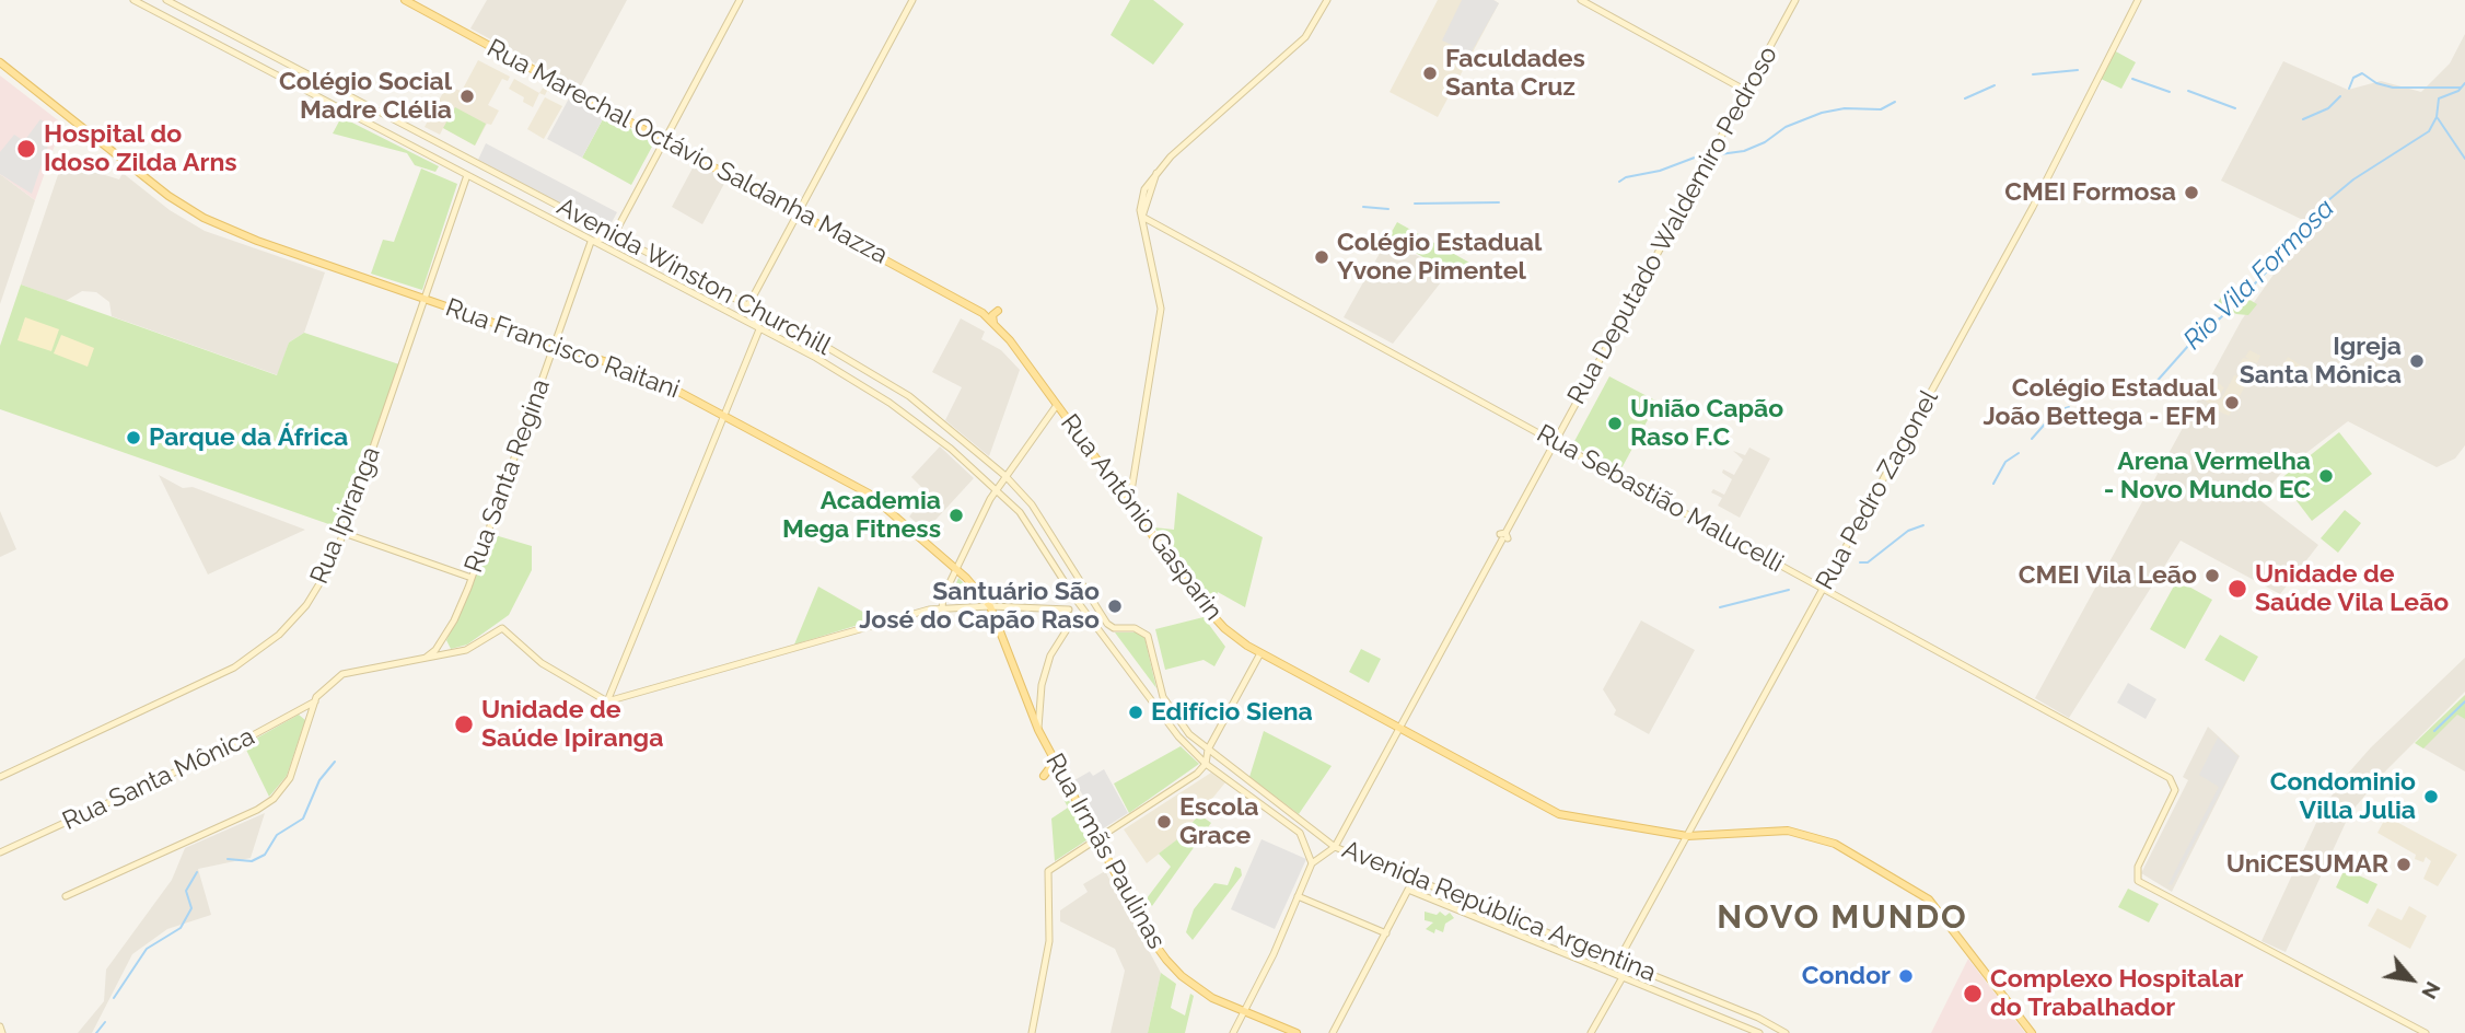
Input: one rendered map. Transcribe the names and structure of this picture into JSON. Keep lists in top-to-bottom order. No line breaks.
{"streets":{"main road":["Rua Marechal Octávio Saldanha Mazza","Rua Francisco Raitani","Rua Antônio Gasparin","Rua Irmãs Paulinas"],"street":["Rua Deputado Waldemiro Pedroso","Avenida Winston Churchill","Rua Santa Regina","Rua Pedro Zagonel","Rua Sebastião Malucelli","Rua Ipiranga","Rua Santa Mônica","Avenida República Argentina"]},"crossings":[["Rua Marechal Octávio Saldanha Mazza","Rua Antônio Gasparin"],["Rua Deputado Waldemiro Pedroso","Rua Sebastião Malucelli"],["Rua Deputado Waldemiro Pedroso","Rua Antônio Gasparin"],["Avenida Winston Churchill","Rua Santa Regina"],["Avenida Winston Churchill","Rua Ipiranga"],["Avenida Winston Churchill","Avenida República Argentina"],["Rua Francisco Raitani","Rua Santa Regina"],["Rua Francisco Raitani","Rua Ipiranga"],["Rua Francisco Raitani","Rua Irmãs Paulinas"],["Rua Pedro Zagonel","Rua Sebastião Malucelli"],["Rua Pedro Zagonel","Rua Antônio Gasparin"],["Rua Pedro Zagonel","Avenida República Argentina"]],"districts":["NOVO MUNDO"],"water":["Rio Vila Formosa"],"places":["Faculdades Santa Cruz","Colégio Social Madre Clélia","Hospital do Idoso Zilda Arns","CMEI Formosa","Colégio Estadual Yvone Pimentel","Igreja Santa Mônica","Colégio Estadual João Bettega - EFM","União Capão Raso F.C","Parque da África","Arena Vermelha - Novo Mundo EC","Academia Mega Fitness","CMEI Vila Leão","Unidade de Saúde Vila Leão","Santuário São José do Capão Raso","Edifício Siena","Unidade de Saúde Ipiranga","Condominio Villa Julia","Escola Grace","UniCESUMAR","Condor","Complexo Hospitalar do Trabalhador"],"north":"bottom right"}
